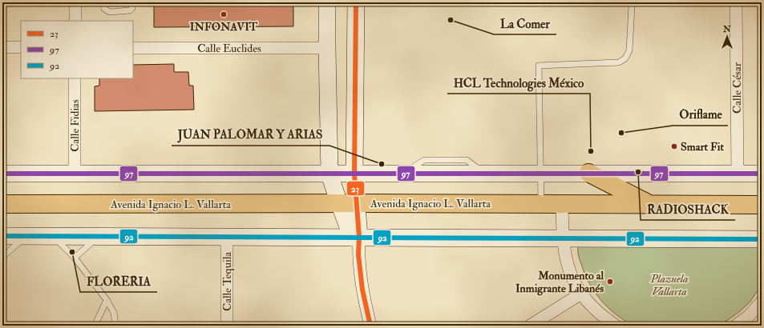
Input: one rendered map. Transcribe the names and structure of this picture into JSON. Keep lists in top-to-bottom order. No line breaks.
{"streets":{"main road":["Avenida Ignacio L. Vallarta"],"street":["Calle Euclides","Calle César","Calle Fidias","Calle Tequila"]},"parks":["Plazuela Vallarta"],"places":["INFONAVIT","La Comer","Oriflame","Smart Fit","HCL Technologies México","JUAN PALOMAR Y ARIAS","RADIOSHACK","FLORERIA","Monumento al Inmigrante Libanés"],"lines":["transit line 23","transit line 97","transit line 92"],"legend":["23","97","92"],"north":"top"}
